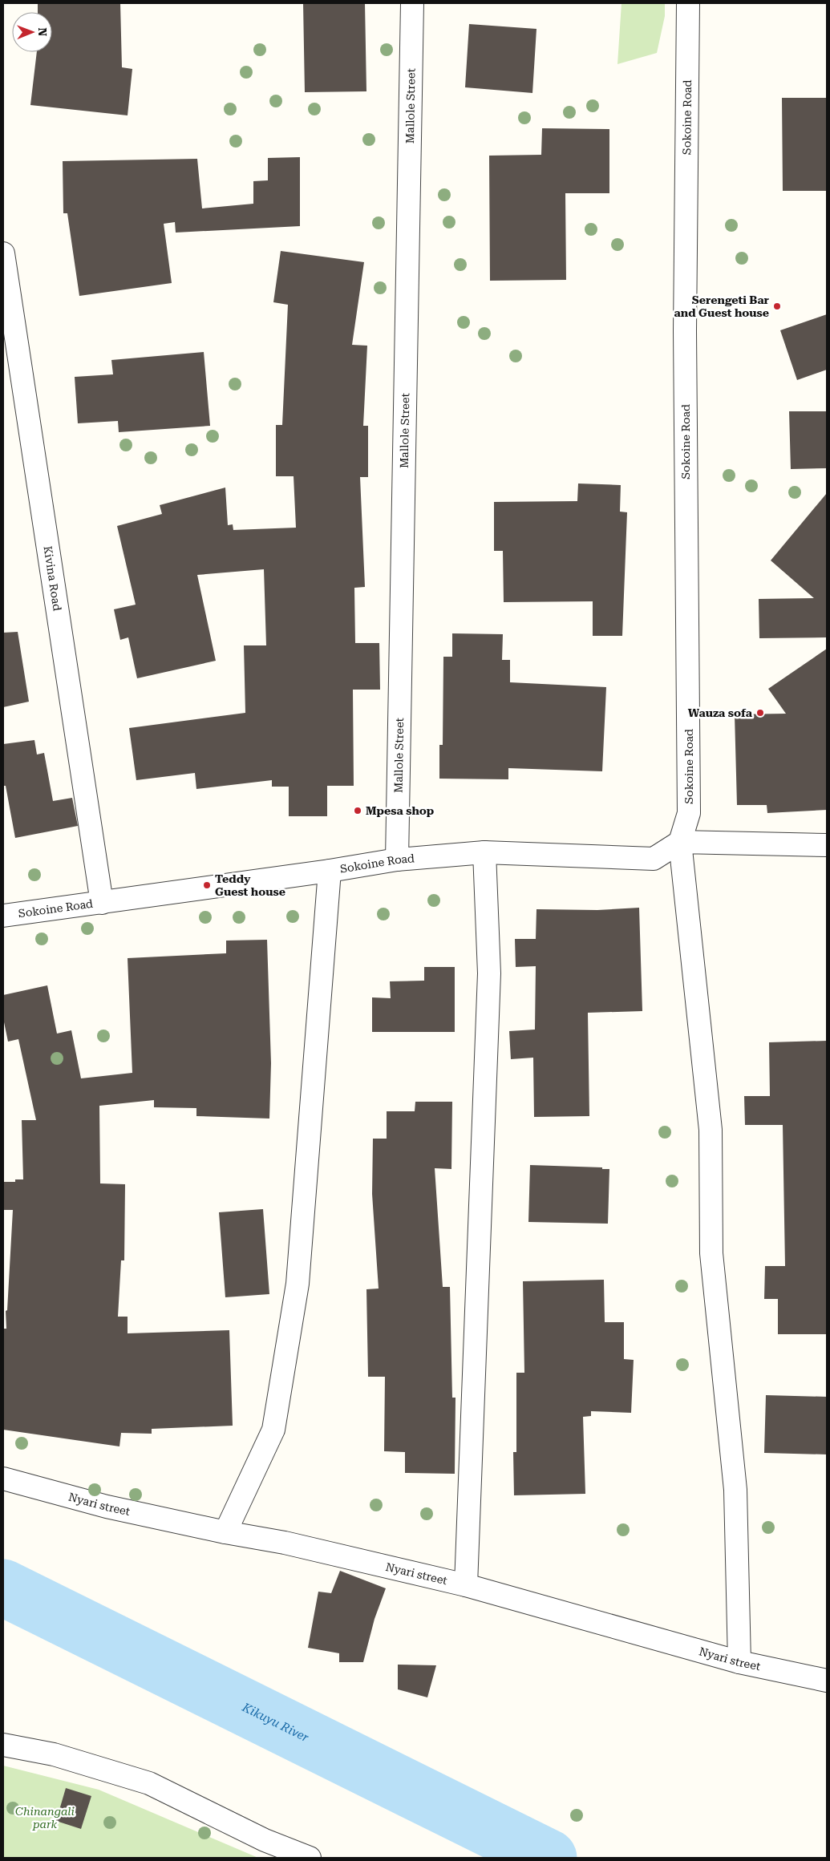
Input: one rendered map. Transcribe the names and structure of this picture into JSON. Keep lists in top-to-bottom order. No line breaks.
{"streets":{"street":["Mallole Street","Sokoine Road","Kivina Road","Nyari street"]},"crossings":[["Mallole Street","Sokoine Road"],["Sokoine Road","Kivina Road"]],"water":["Kikuyu River"],"parks":["Chinangali park"],"places":["Serengeti Bar and Guest house","Wauza sofa","Mpesa shop","Teddy Guest house"],"north":"right"}
